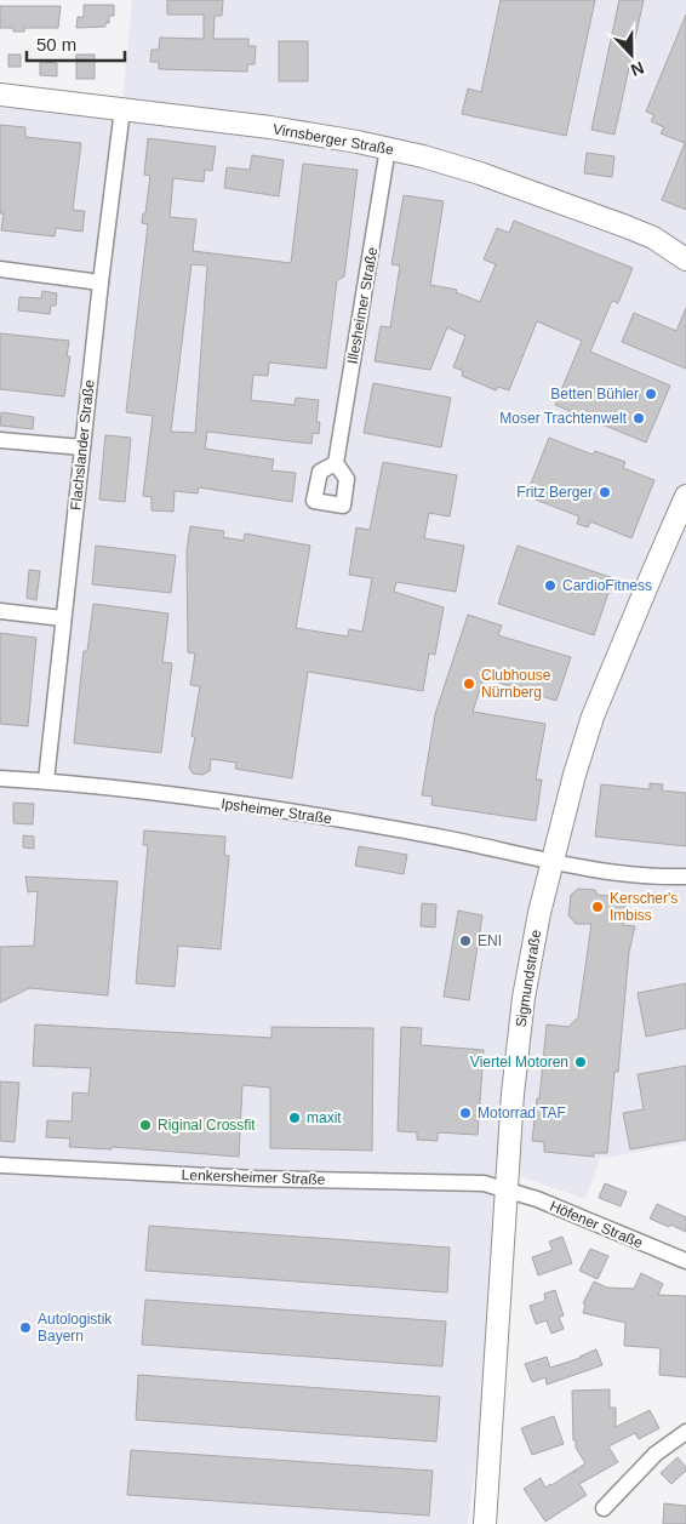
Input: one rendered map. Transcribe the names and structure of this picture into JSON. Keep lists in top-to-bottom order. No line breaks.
{"streets":{"main road":["Virnsberger Straße","Sigmundstraße"],"street":["Illesheimer Straße","Flachslander Straße","Ipsheimer Straße","Lenkersheimer Straße","Höfener Straße"]},"crossings":[["Virnsberger Straße","Illesheimer Straße"],["Virnsberger Straße","Flachslander Straße"],["Flachslander Straße","Ipsheimer Straße"],["Ipsheimer Straße","Sigmundstraße"],["Sigmundstraße","Lenkersheimer Straße"],["Sigmundstraße","Höfener Straße"],["Lenkersheimer Straße","Höfener Straße"]],"places":["Betten Bühler","Moser Trachtenwelt","Fritz Berger","CardioFitness","Clubhouse Nürnberg","Kerscher's Imbiss","ENI","Viertel Motoren","Motorrad TAF","maxit","Riginal Crossfit","Autologistik Bayern"],"scale_bar":"50 m","north":"bottom"}
